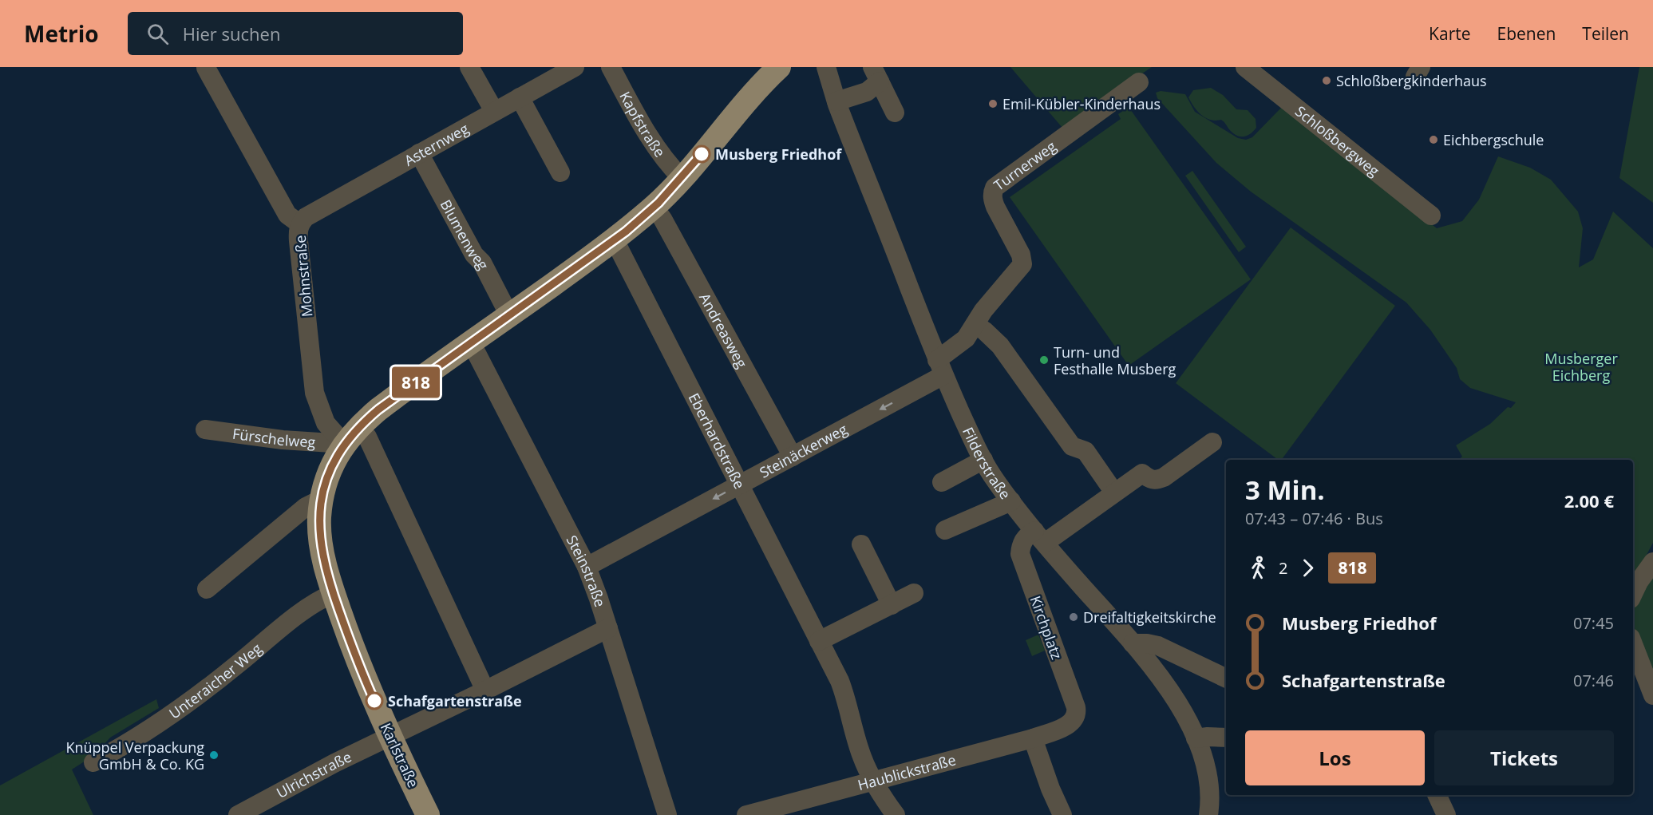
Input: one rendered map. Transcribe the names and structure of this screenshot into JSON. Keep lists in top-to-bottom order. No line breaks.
{"streets":{"main road":["Karlstraße"],"street":["Kapfstraße","Schloßbergweg","Asternweg","Turnerweg","Blumenweg","Mohnstraße","Andreasweg","Fürschelweg","Eberhardstraße","Steinäckerweg","Filderstraße","Steinstraße","Kirchplatz","Unteraicher Weg","Haublickstraße","Ulrichstraße"]},"crossings":[["Kapfstraße","Karlstraße"],["Asternweg","Blumenweg"],["Asternweg","Mohnstraße"],["Turnerweg","Steinäckerweg"],["Turnerweg","Filderstraße"],["Blumenweg","Karlstraße"],["Mohnstraße","Fürschelweg"],["Mohnstraße","Karlstraße"],["Andreasweg","Steinäckerweg"],["Andreasweg","Karlstraße"],["Fürschelweg","Karlstraße"],["Eberhardstraße","Steinäckerweg"],["Eberhardstraße","Karlstraße"],["Eberhardstraße","Haublickstraße"],["Steinäckerweg","Filderstraße"],["Steinäckerweg","Steinstraße"],["Filderstraße","Kirchplatz"],["Steinstraße","Karlstraße"],["Kirchplatz","Haublickstraße"],["Unteraicher Weg","Karlstraße"],["Karlstraße","Ulrichstraße"]],"parks":["Musberger Eichberg"],"places":["Schloßbergkinderhaus","Emil-Kübler-Kinderhaus","Eichbergschule","Musberg Friedhof","Turn- und Festhalle Musberg","Dreifaltigkeitskirche","Schafgartenstraße","Knüppel Verpackung GmbH & Co. KG"],"lines":["bus line 818"],"page":{"header":"Metrio","search":"Hier suchen","nav":["Karte","Ebenen","Teilen"],"on_map":"818","heading":["3 Min.","07:43 – 07:46 · Bus","2.00 €"],"legs":["2","818"],"list":[{"name":"Musberg Friedhof","value":"07:45"},{"name":"Schafgartenstraße","value":"07:46"}],"buttons":["Los","Tickets"]}}
